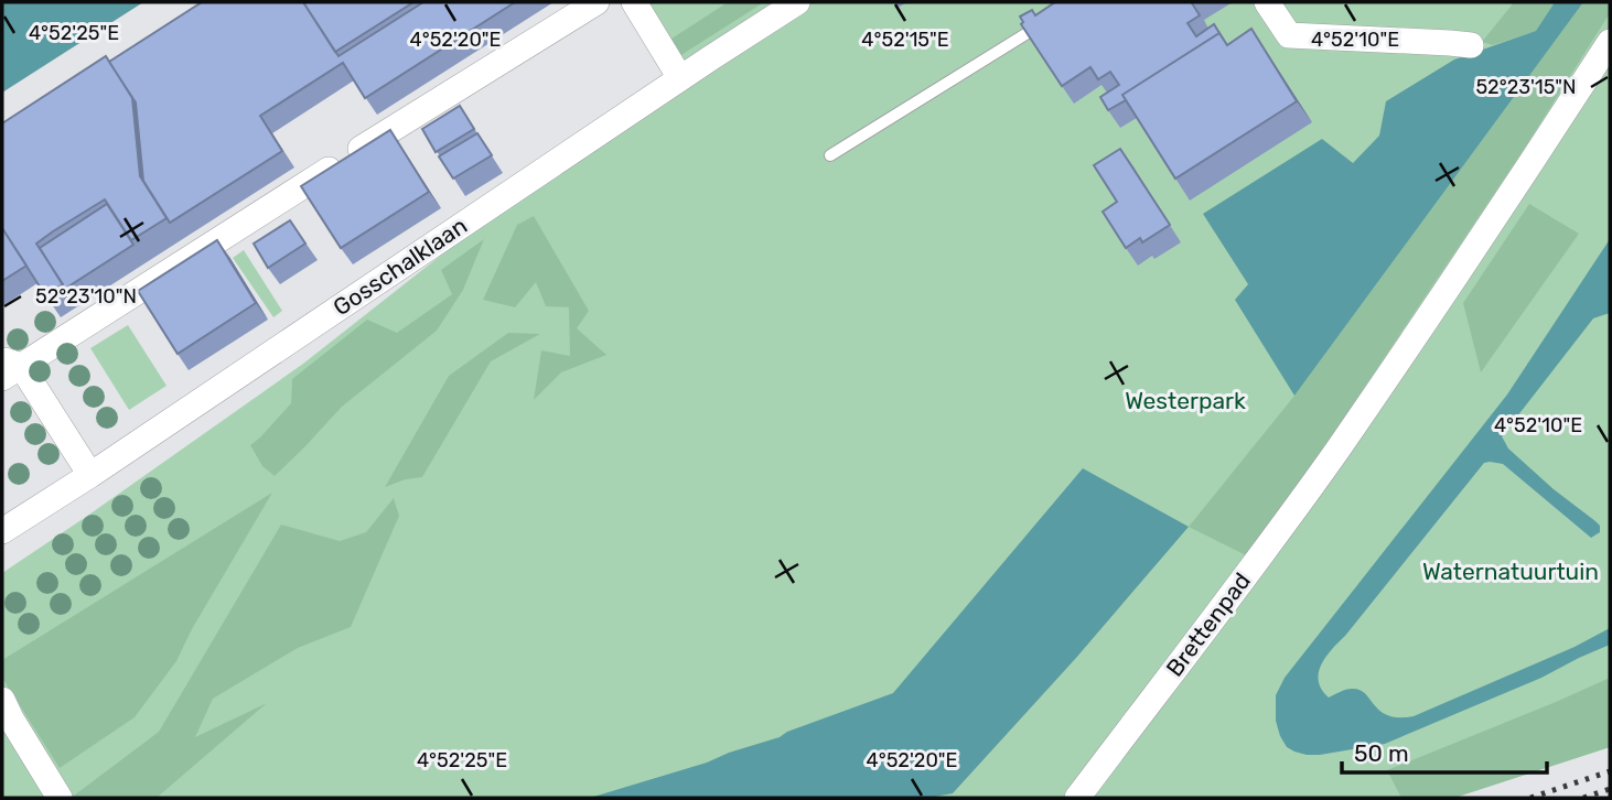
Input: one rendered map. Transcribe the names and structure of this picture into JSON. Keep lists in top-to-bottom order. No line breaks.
{"streets":{"street":["Gosschalklaan","Brettenpad"]},"parks":["Westerpark","Waternatuurtuin"],"scale_bar":"50 m","coordinates":["4°52'25\"E","4°52'20\"E","4°52'15\"E","4°52'10\"E","52°23'15\"N","52°23'10\"N"]}
